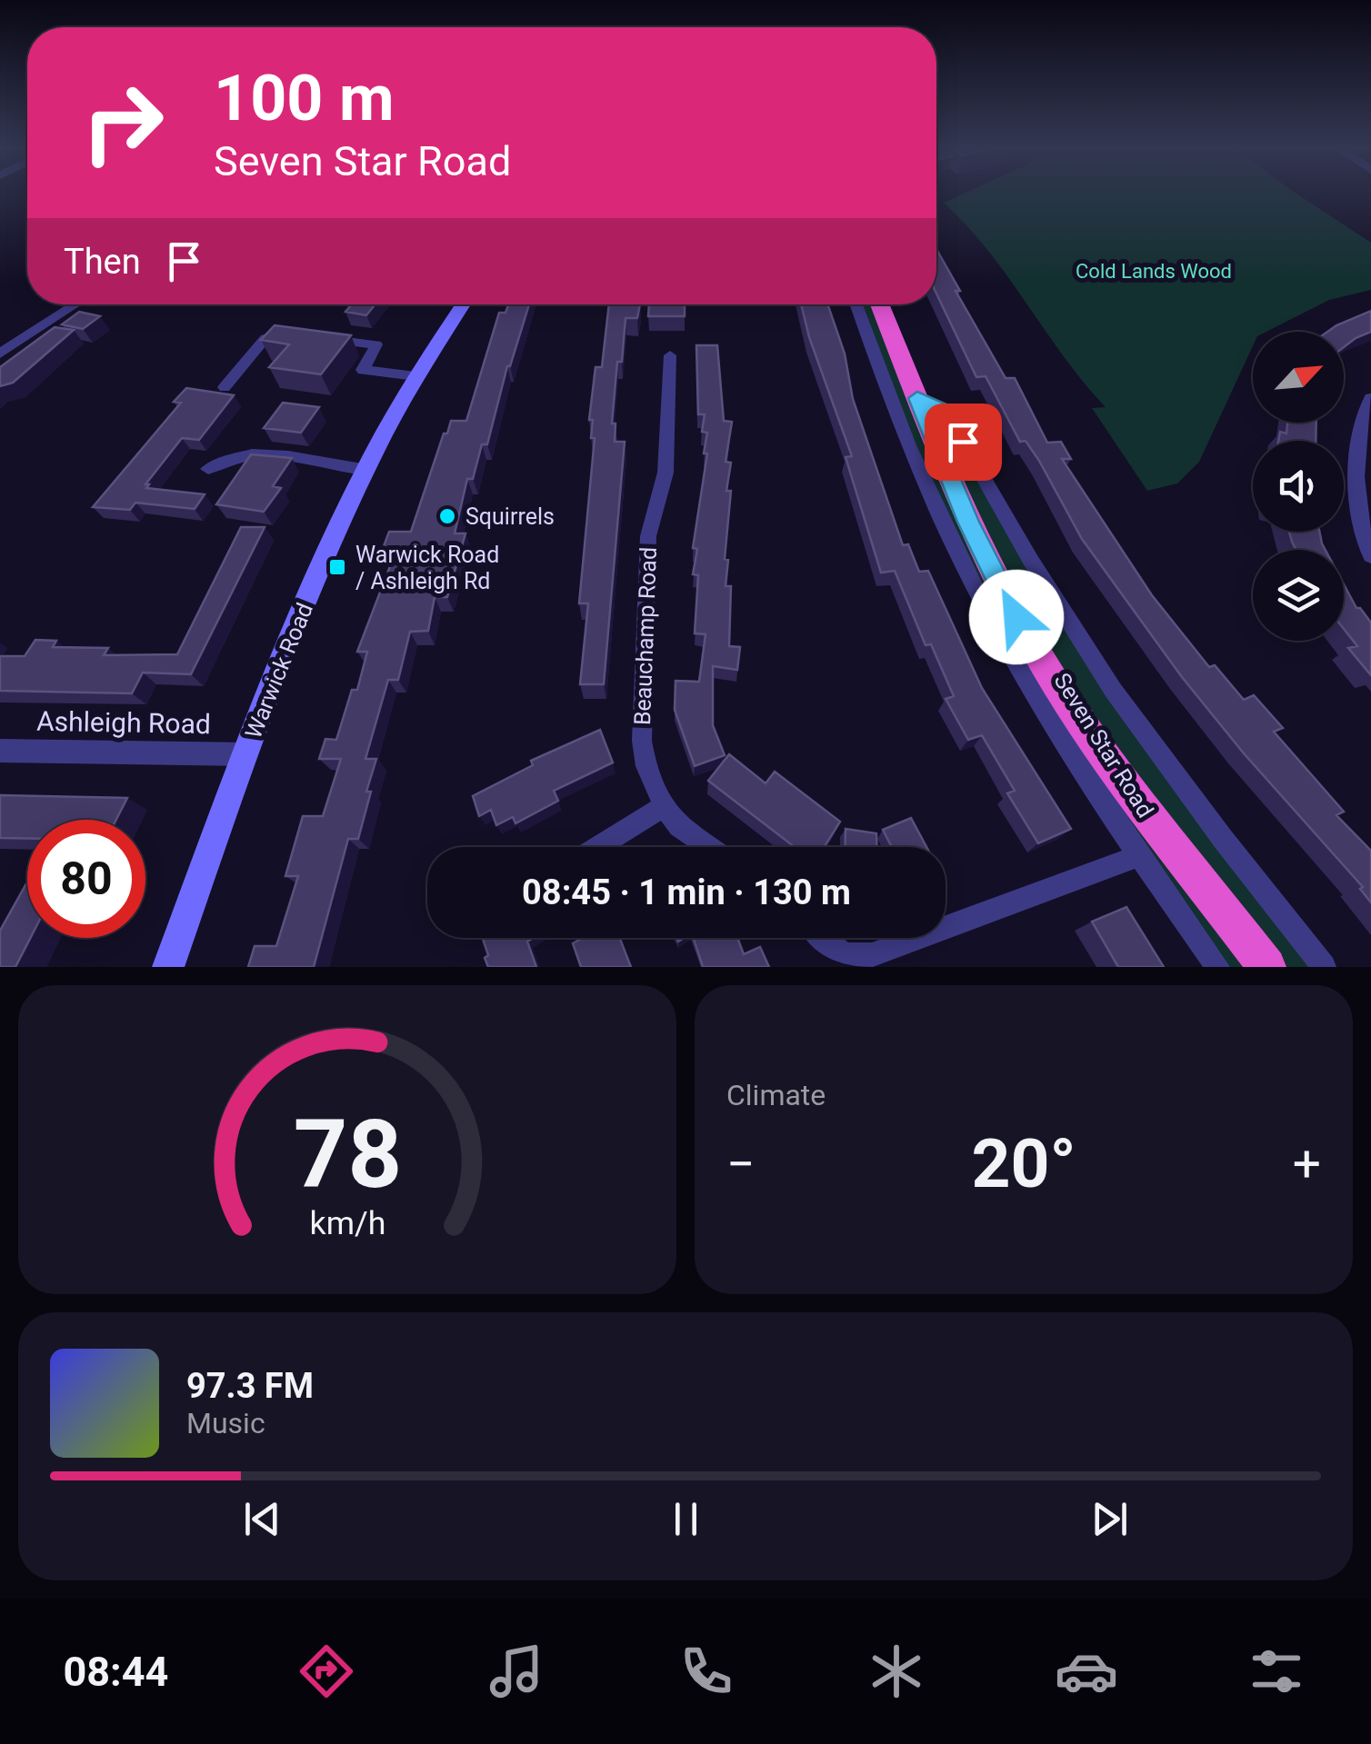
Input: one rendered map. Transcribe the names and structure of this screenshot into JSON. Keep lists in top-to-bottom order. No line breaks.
{"streets":{"highway":["Seven Star Road"],"main road":["Warwick Road"],"street":["Beauchamp Road","Ashleigh Road"]},"crossings":[["Warwick Road","Ashleigh Road"]],"parks":["Cold Lands Wood"],"places":{"other":["Squirrels"],"transit":["Warwick Road / Ashleigh Rd"]},"north":"top right","page":{"turn":["100 m","Seven Star Road"],"then":"Then","limit":"80","trip":"08:45 · 1 min · 130 m","tile":"Climate","heat":["−","20°","+"],"song":["97.3 FM","Music"],"tabs":"08:44","gauge":["78","km/h"]}}
